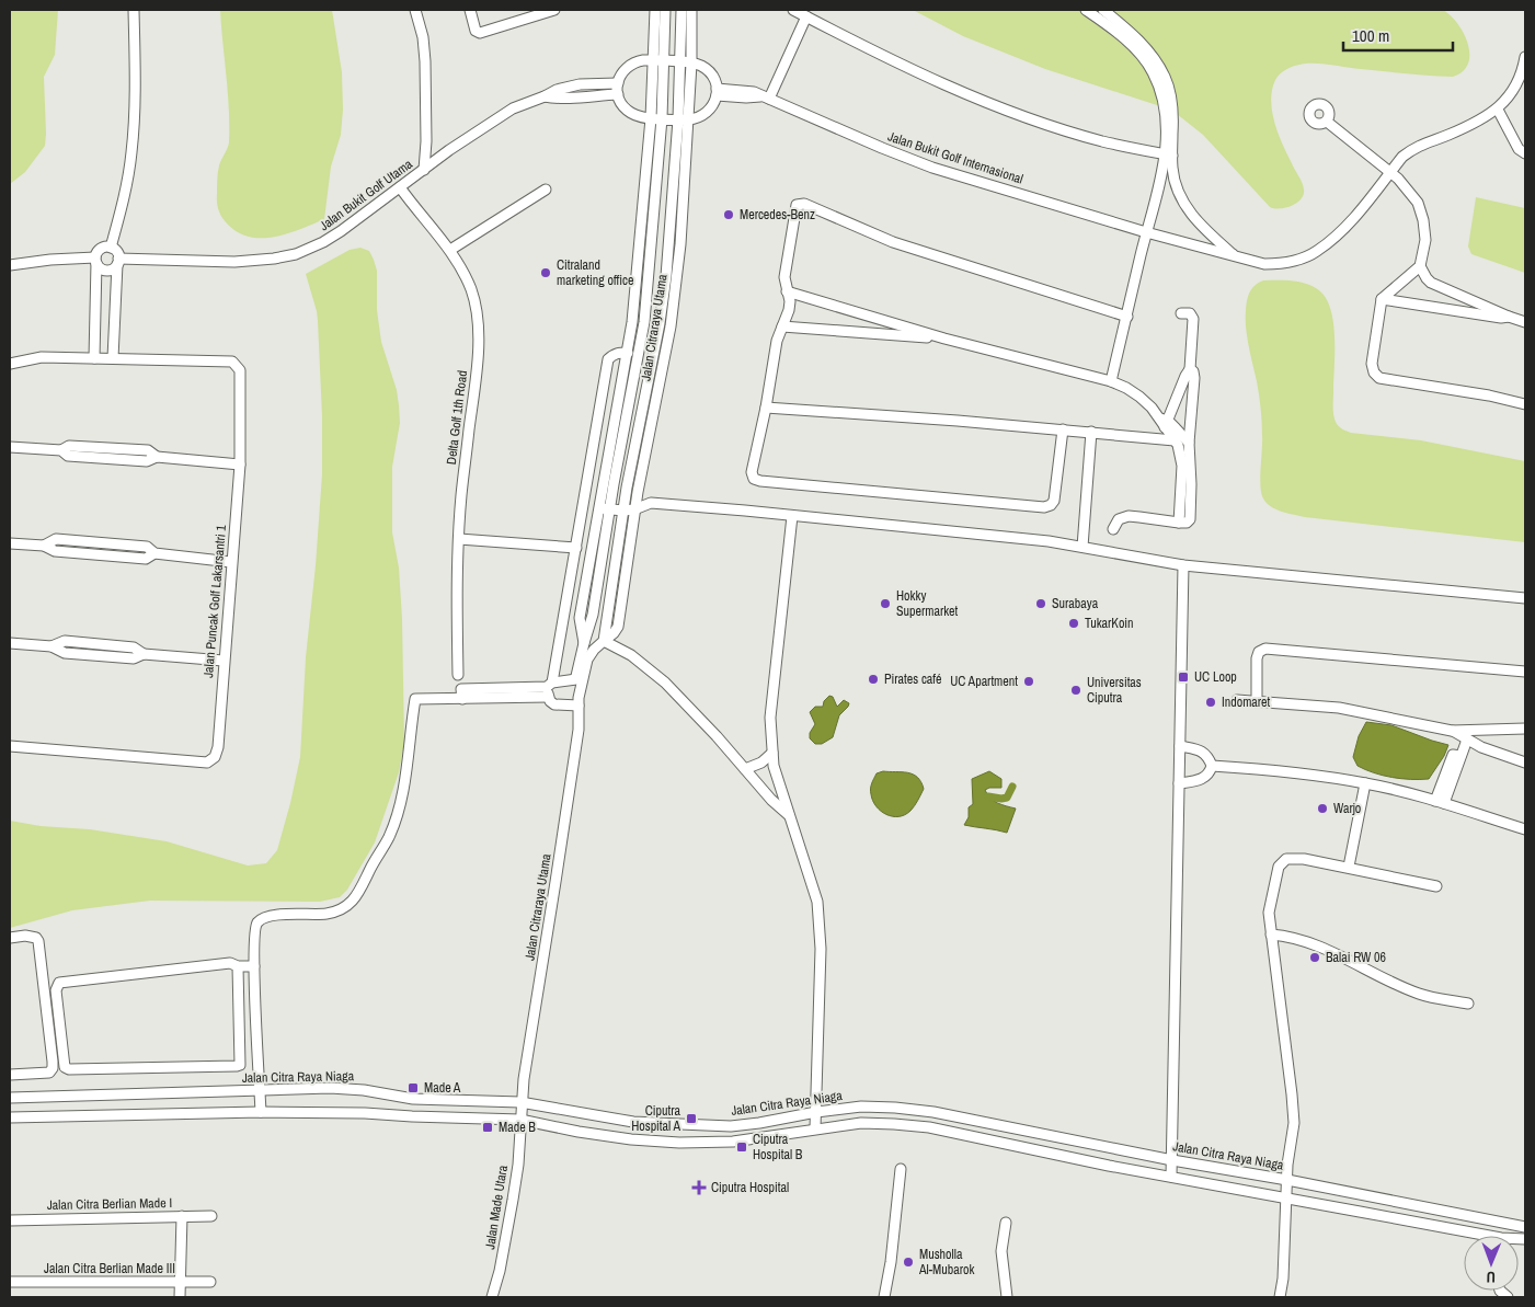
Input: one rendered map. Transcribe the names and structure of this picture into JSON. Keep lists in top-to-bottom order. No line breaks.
{"streets":{"street":["Jalan Bukit Golf Internasional","Jalan Bukit Golf Utama","Jalan Citraraya Utama","Delta Golf 1th Road","Jalan Puncak Golf Lakarsantri 1","Jalan Citra Raya Niaga","Jalan Citra Berlian Made I","Jalan Made Utara","Jalan Citra Berlian Made III"]},"crossings":[["Jalan Bukit Golf Utama","Delta Golf 1th Road"],["Jalan Citraraya Utama","Jalan Citra Raya Niaga"],["Jalan Citraraya Utama","Jalan Made Utara"]],"places":{"other":["Mercedes-Benz","Citraland marketing office","Hokky Supermarket","Surabaya","TukarKoin","Pirates café","UC Apartment","Universitas Ciputra","Indomaret","Warjo","Balai RW 06","Musholla Al-Mubarok"],"transit":["UC Loop","Made A","Ciputra Hospital A","Made B","Ciputra Hospital B"],"health":["Ciputra Hospital"]},"scale_bar":"100 m","north":"bottom"}
